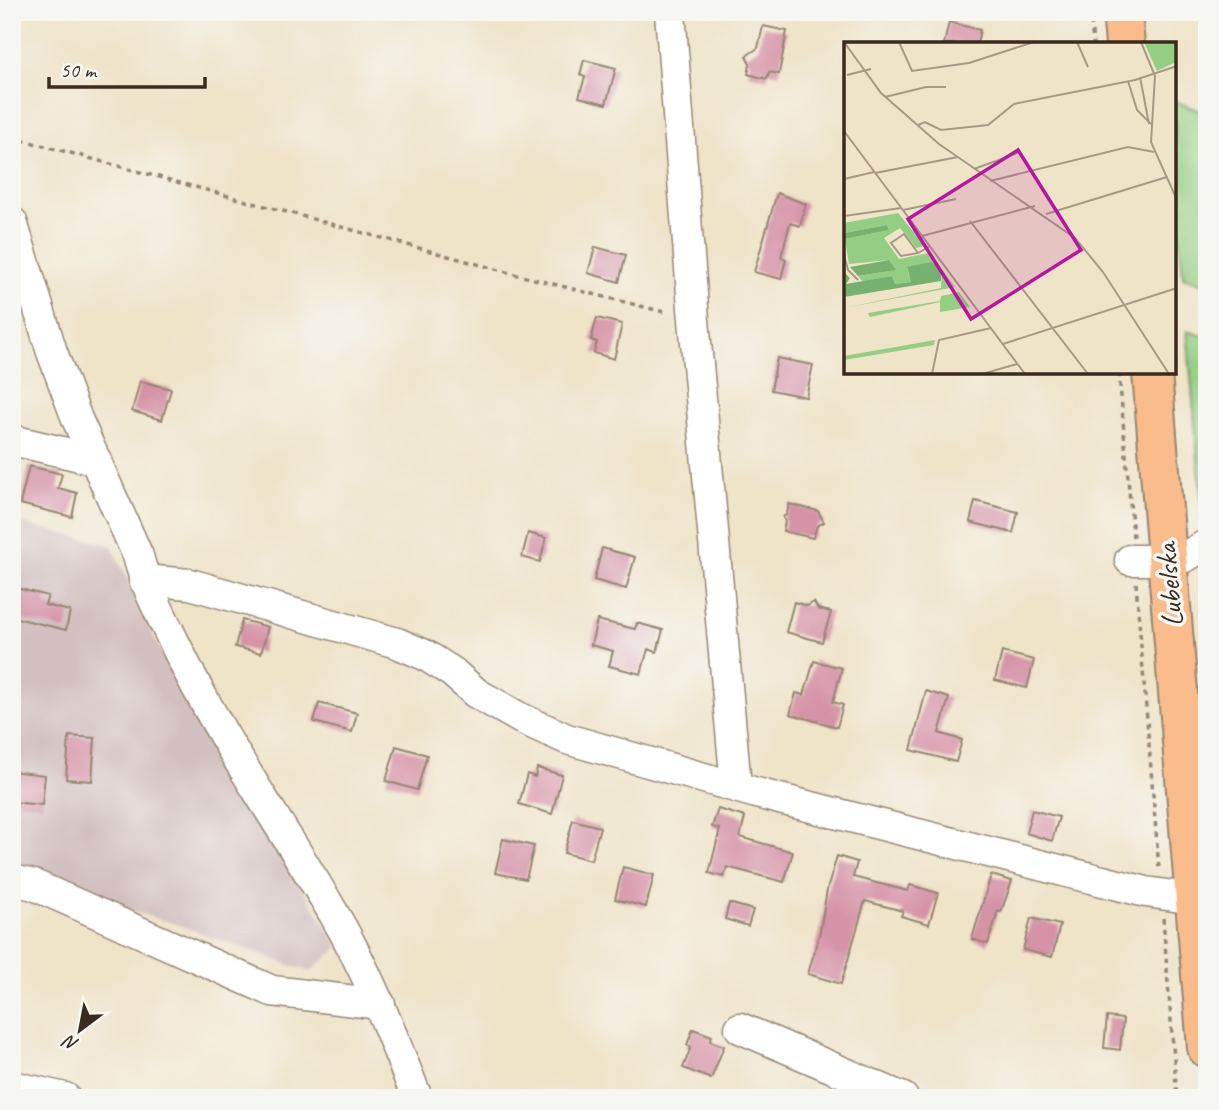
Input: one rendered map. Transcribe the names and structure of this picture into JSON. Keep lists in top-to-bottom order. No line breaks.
{"streets":{"main road":["Lubelska"]},"scale_bar":"50 m","north":"bottom left"}
